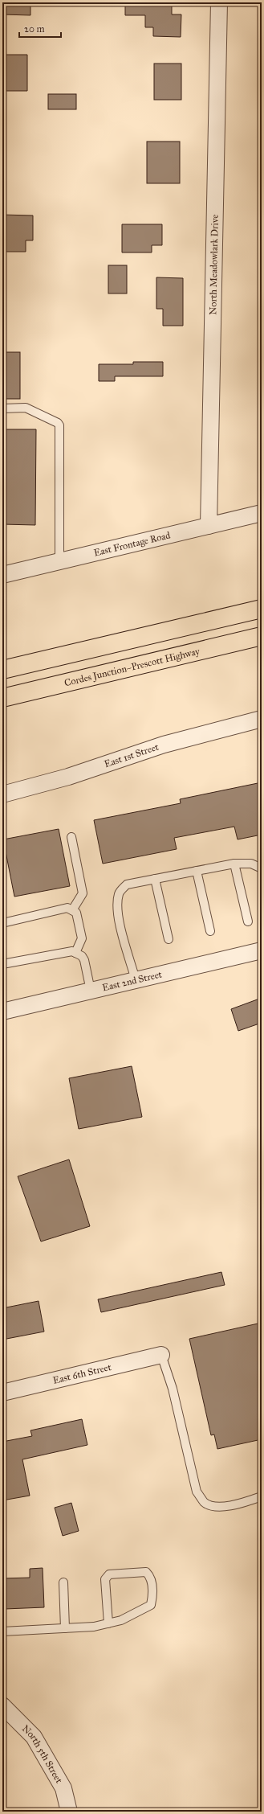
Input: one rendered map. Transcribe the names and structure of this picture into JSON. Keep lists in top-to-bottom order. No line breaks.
{"streets":{"main road":["Cordes Junction–Prescott Highway"],"street":["North Meadowlark Drive","East Frontage Road","East 1st Street","East 2nd Street","East 6th Street","North 5th Street"]},"crossings":[["North Meadowlark Drive","East Frontage Road"]],"scale_bar":"20 m"}
